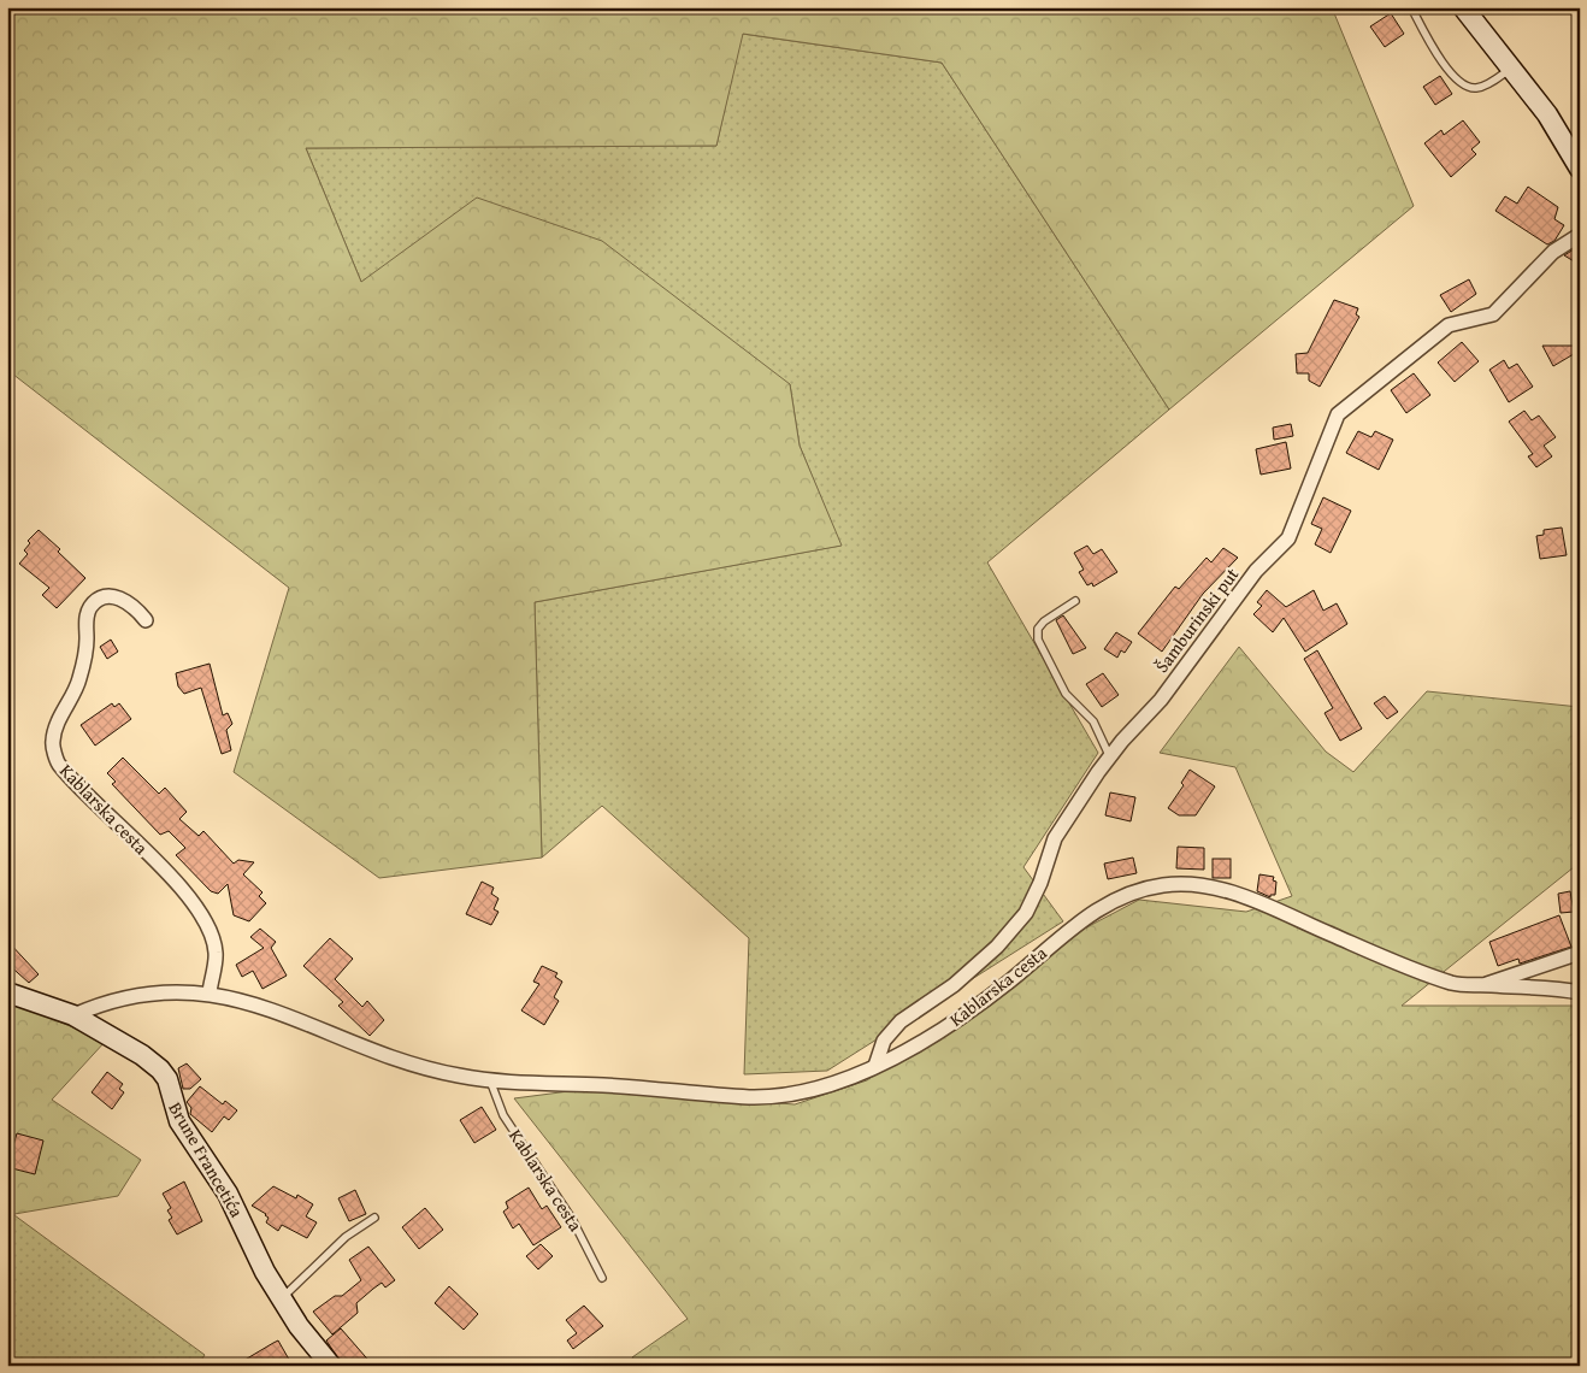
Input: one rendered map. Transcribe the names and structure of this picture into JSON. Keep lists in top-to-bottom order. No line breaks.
{"streets":{"street":["Šamburinski put","Kablarska cesta","Brune Francetića"]},"crossings":[["Šamburinski put","Kablarska cesta"],["Kablarska cesta","Brune Francetića"]]}
